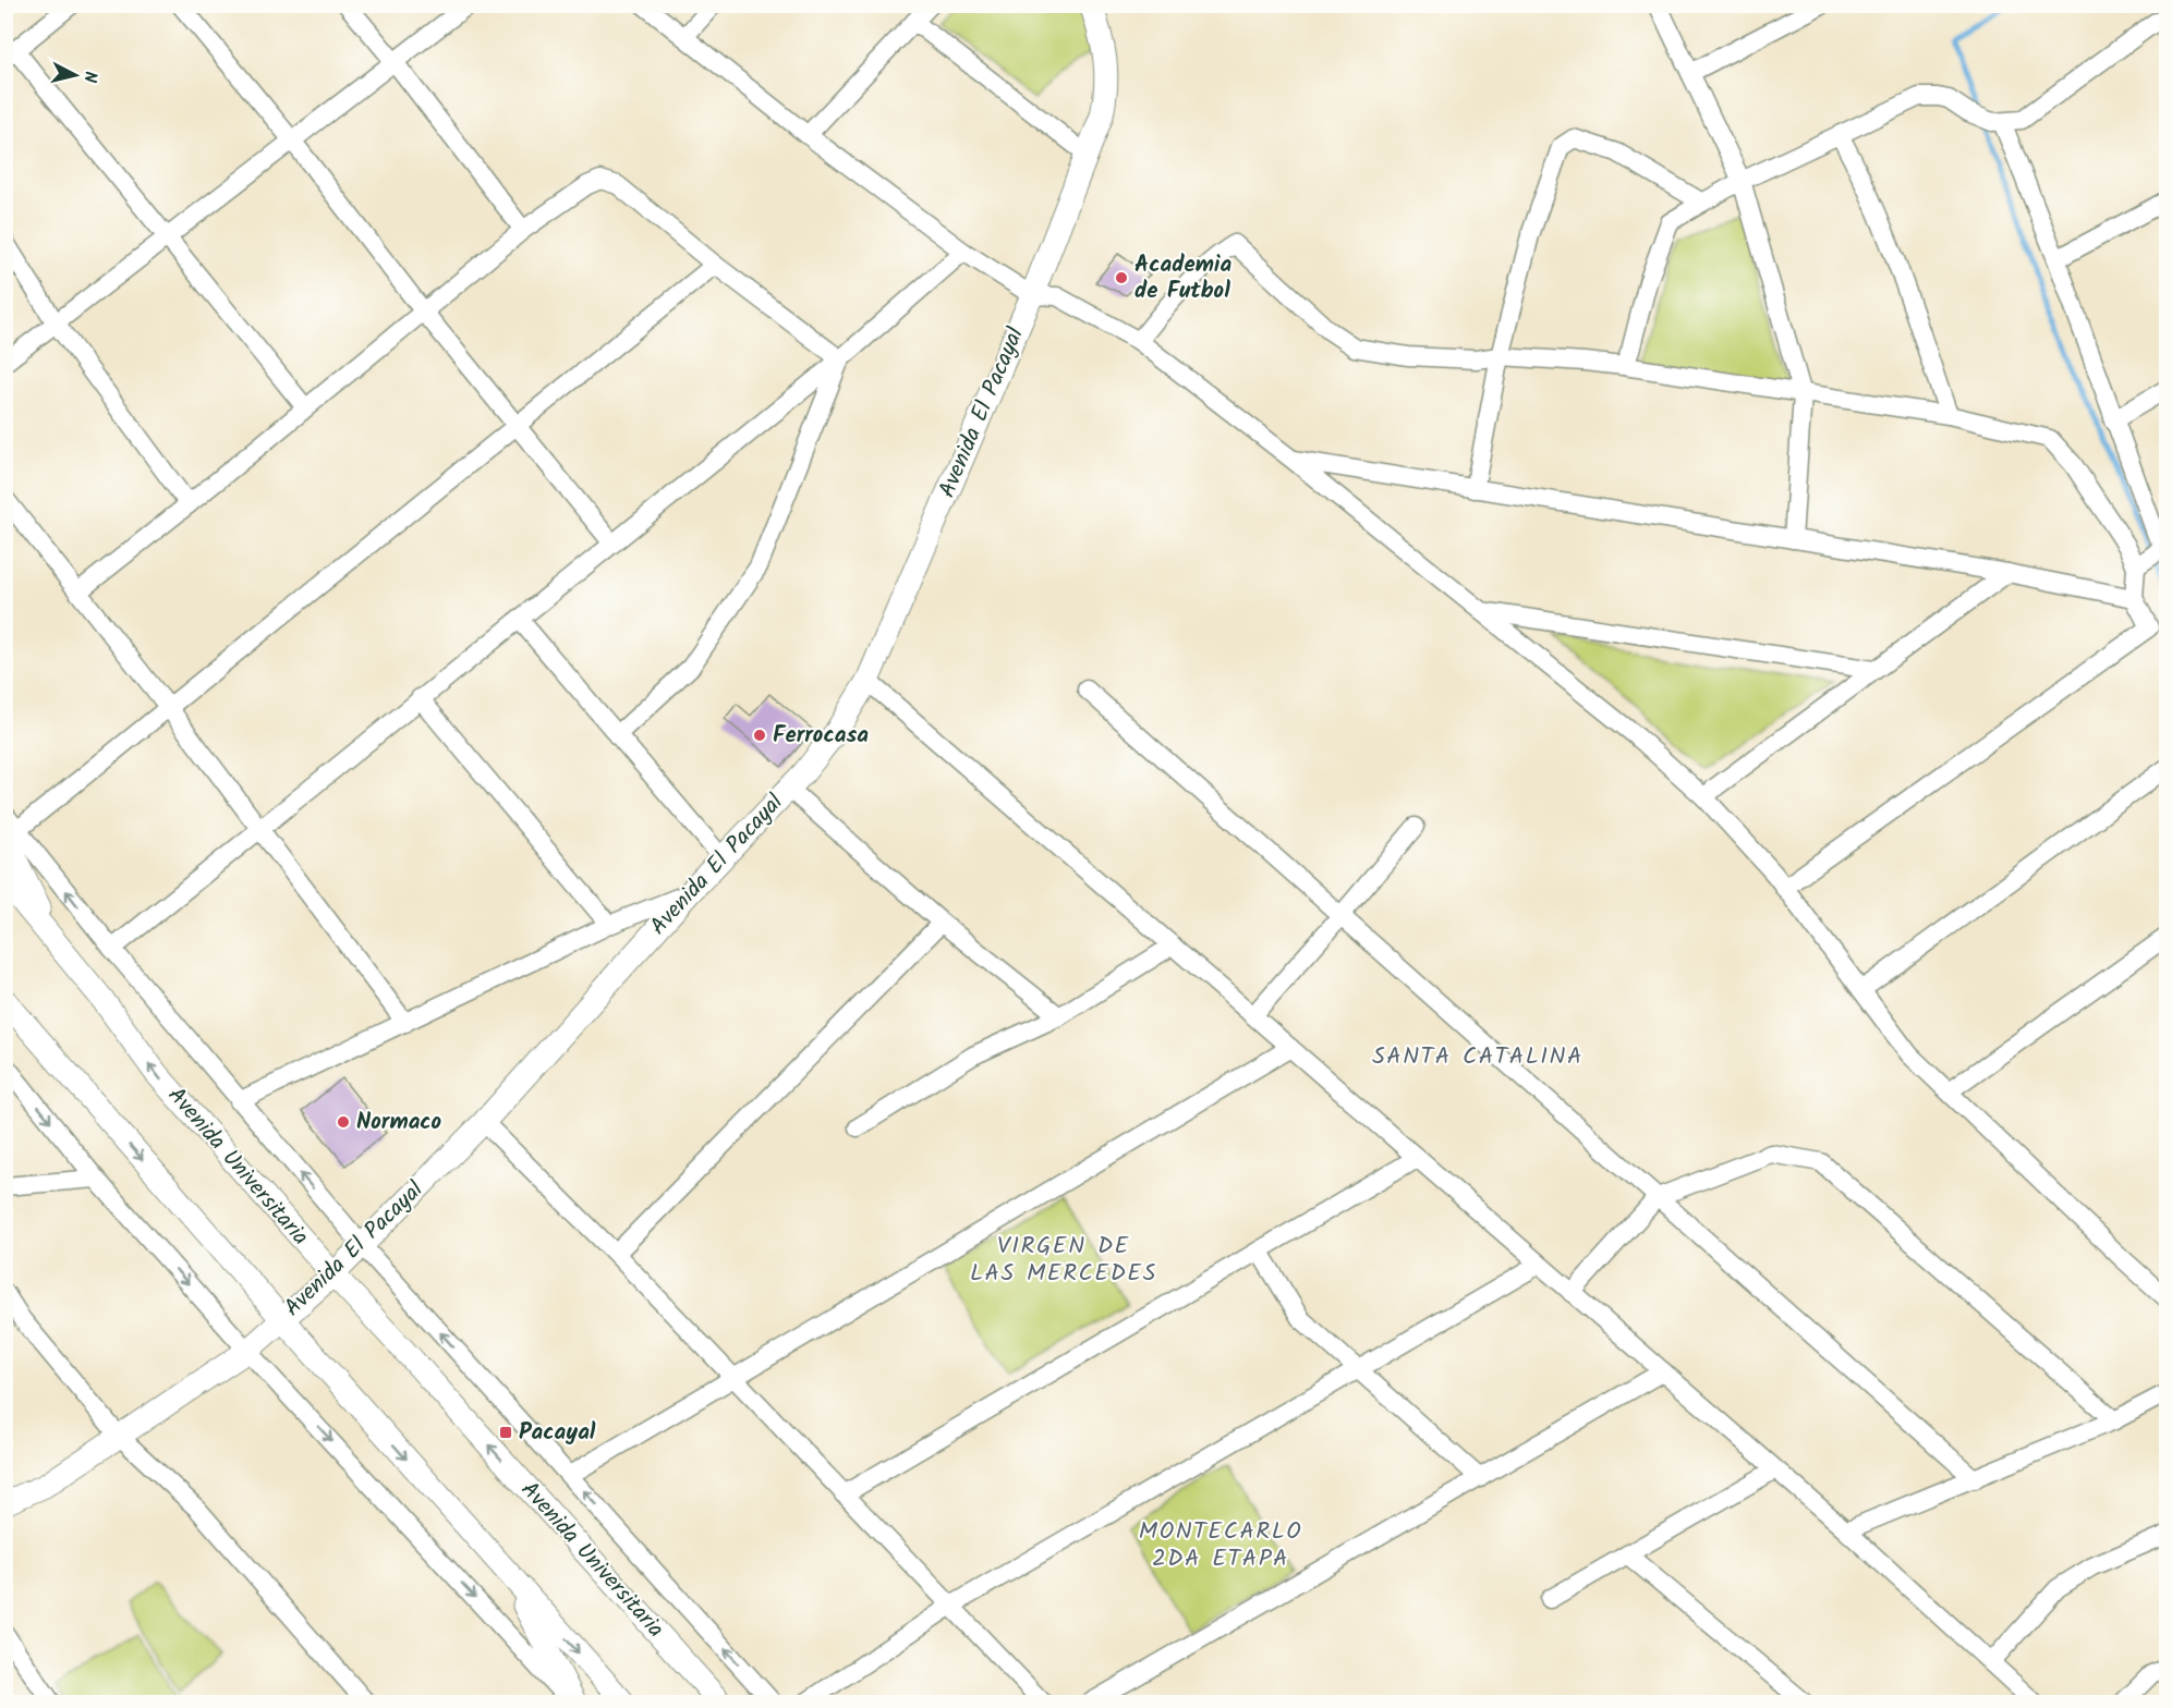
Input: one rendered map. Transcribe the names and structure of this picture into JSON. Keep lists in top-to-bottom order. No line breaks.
{"streets":{"street":["Avenida El Pacayal","Avenida Universitaria"]},"crossings":[["Avenida El Pacayal","Avenida Universitaria"]],"districts":["SANTA CATALINA","VIRGEN DE LAS MERCEDES","MONTECARLO 2DA ETAPA"],"places":{"other":["Academia de Futbol","Ferrocasa","Normaco"],"transit":["Pacayal"]},"north":"right"}
